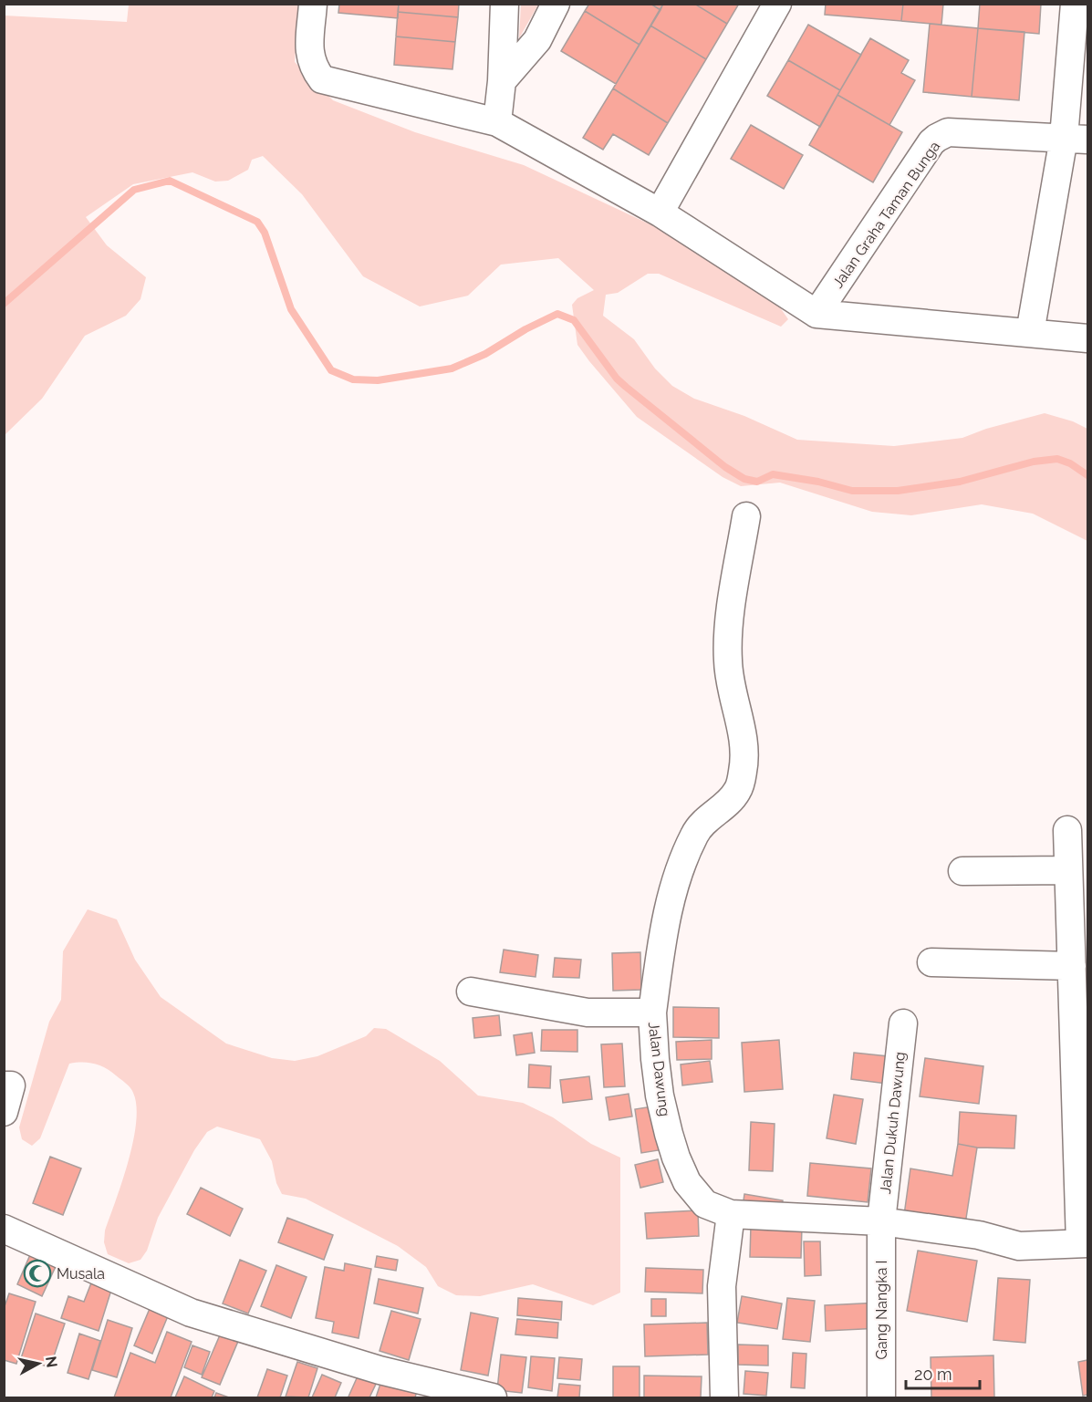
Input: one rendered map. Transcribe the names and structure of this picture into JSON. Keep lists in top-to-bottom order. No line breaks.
{"streets":{"street":["Jalan Graha Taman Bunga","Jalan Dawung","Jalan Dukuh Dawung","Gang Nangka I"]},"crossings":[["Jalan Dukuh Dawung","Gang Nangka I"]],"places":{"mosque":["Musala"]},"scale_bar":"20 m","north":"right"}
